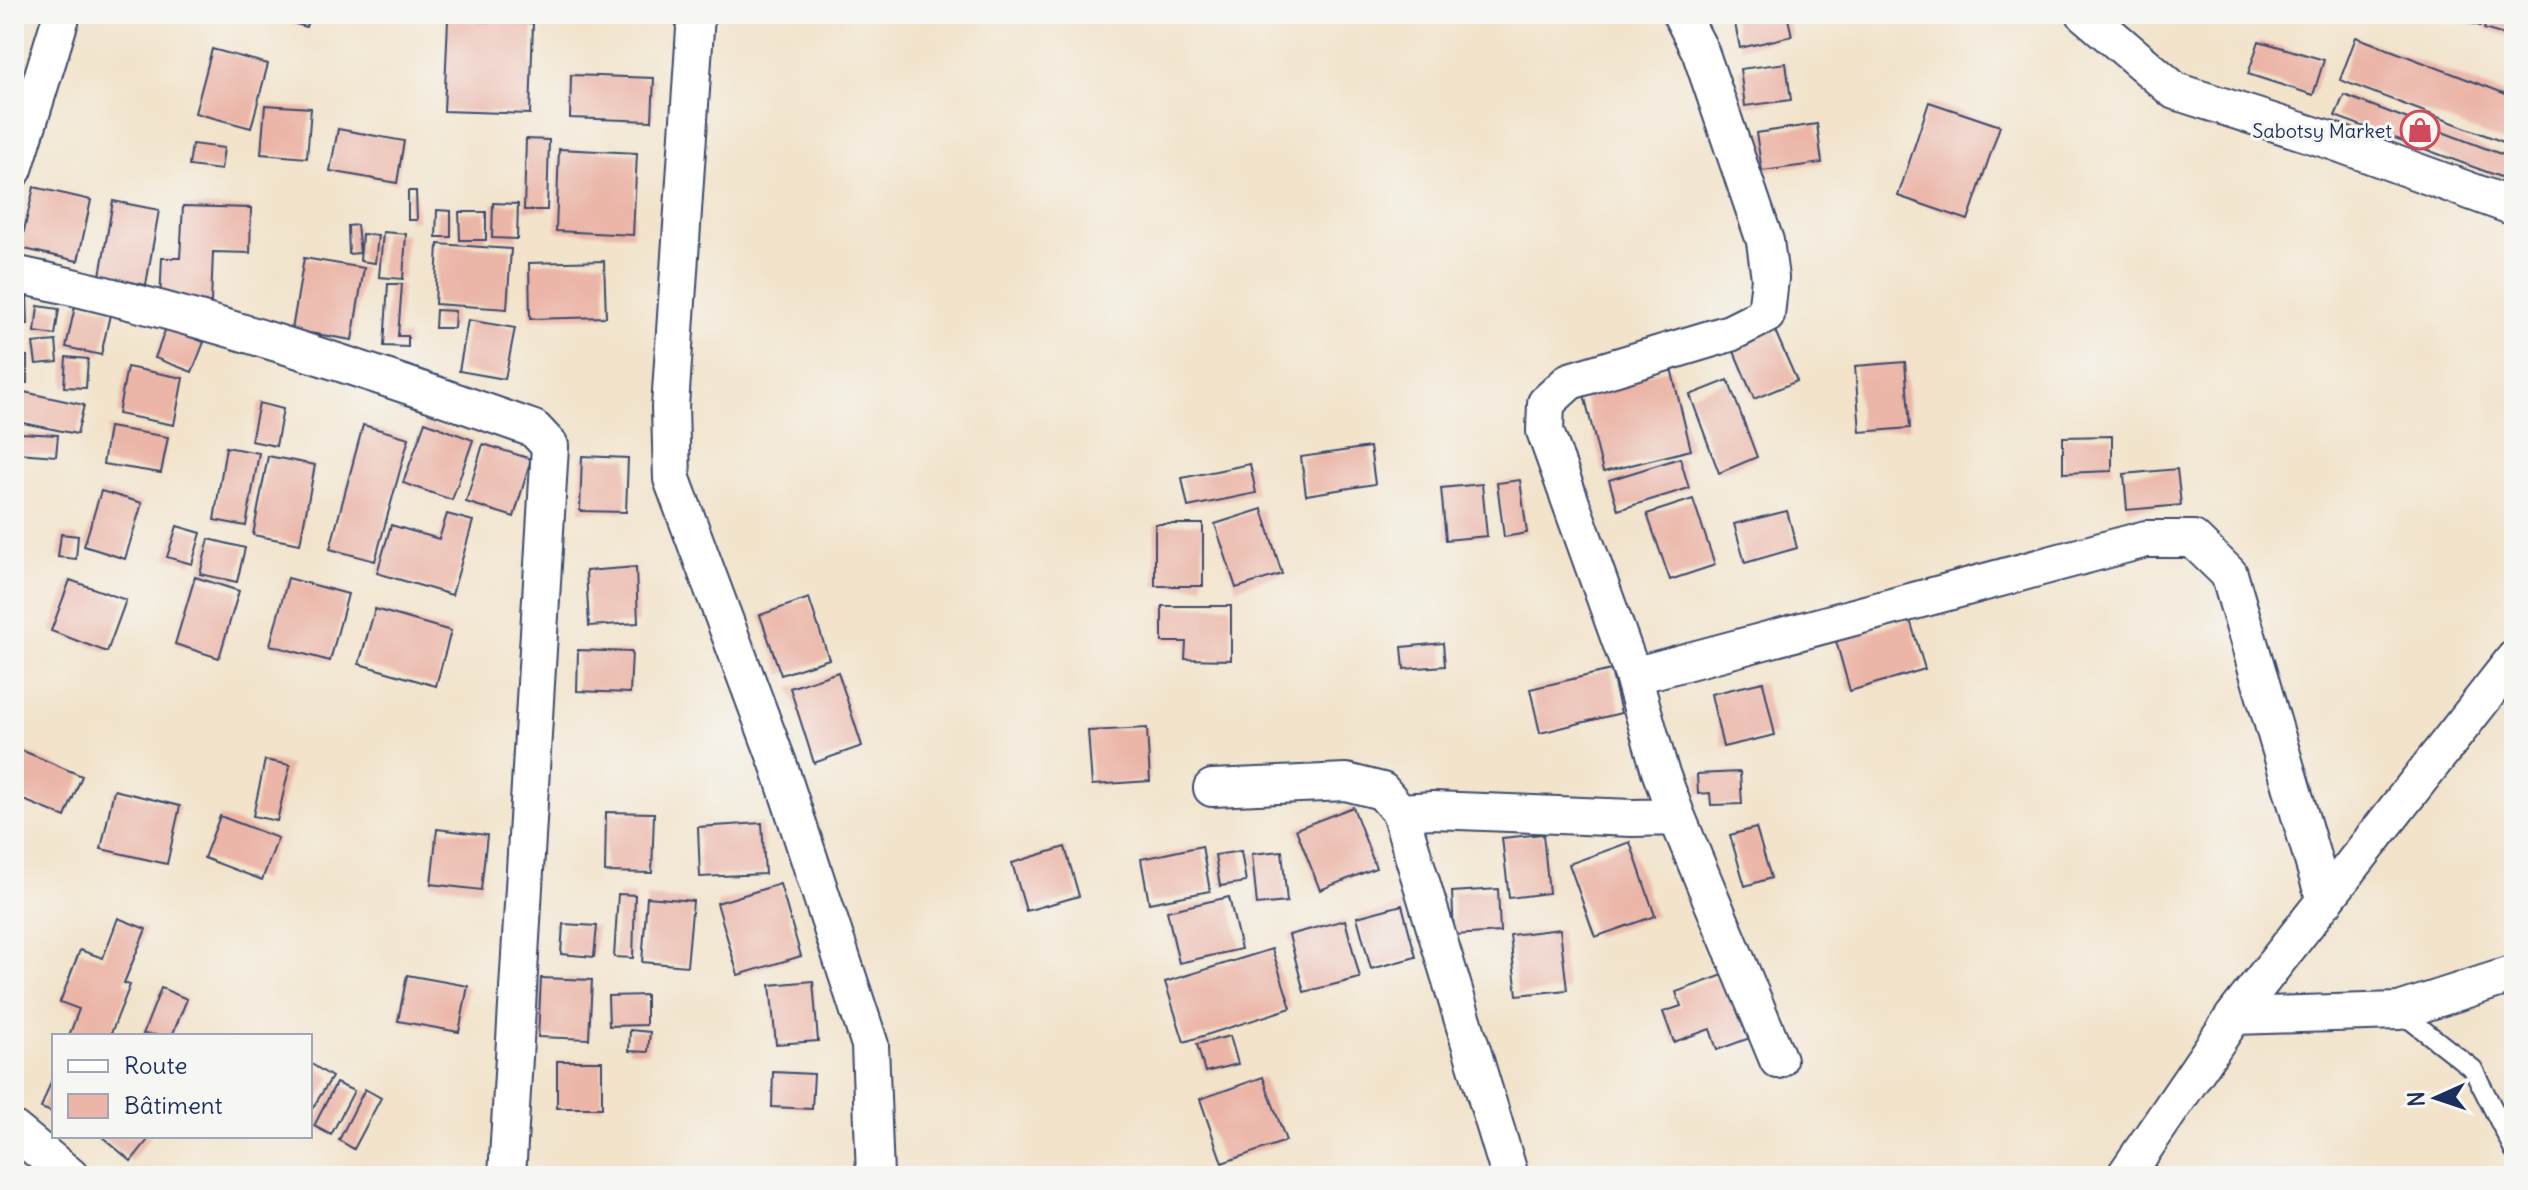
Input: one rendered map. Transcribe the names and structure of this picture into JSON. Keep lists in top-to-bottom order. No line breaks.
{"places":{"shop":["Sabotsy Market"]},"legend":["Route","Bâtiment"],"north":"left"}
